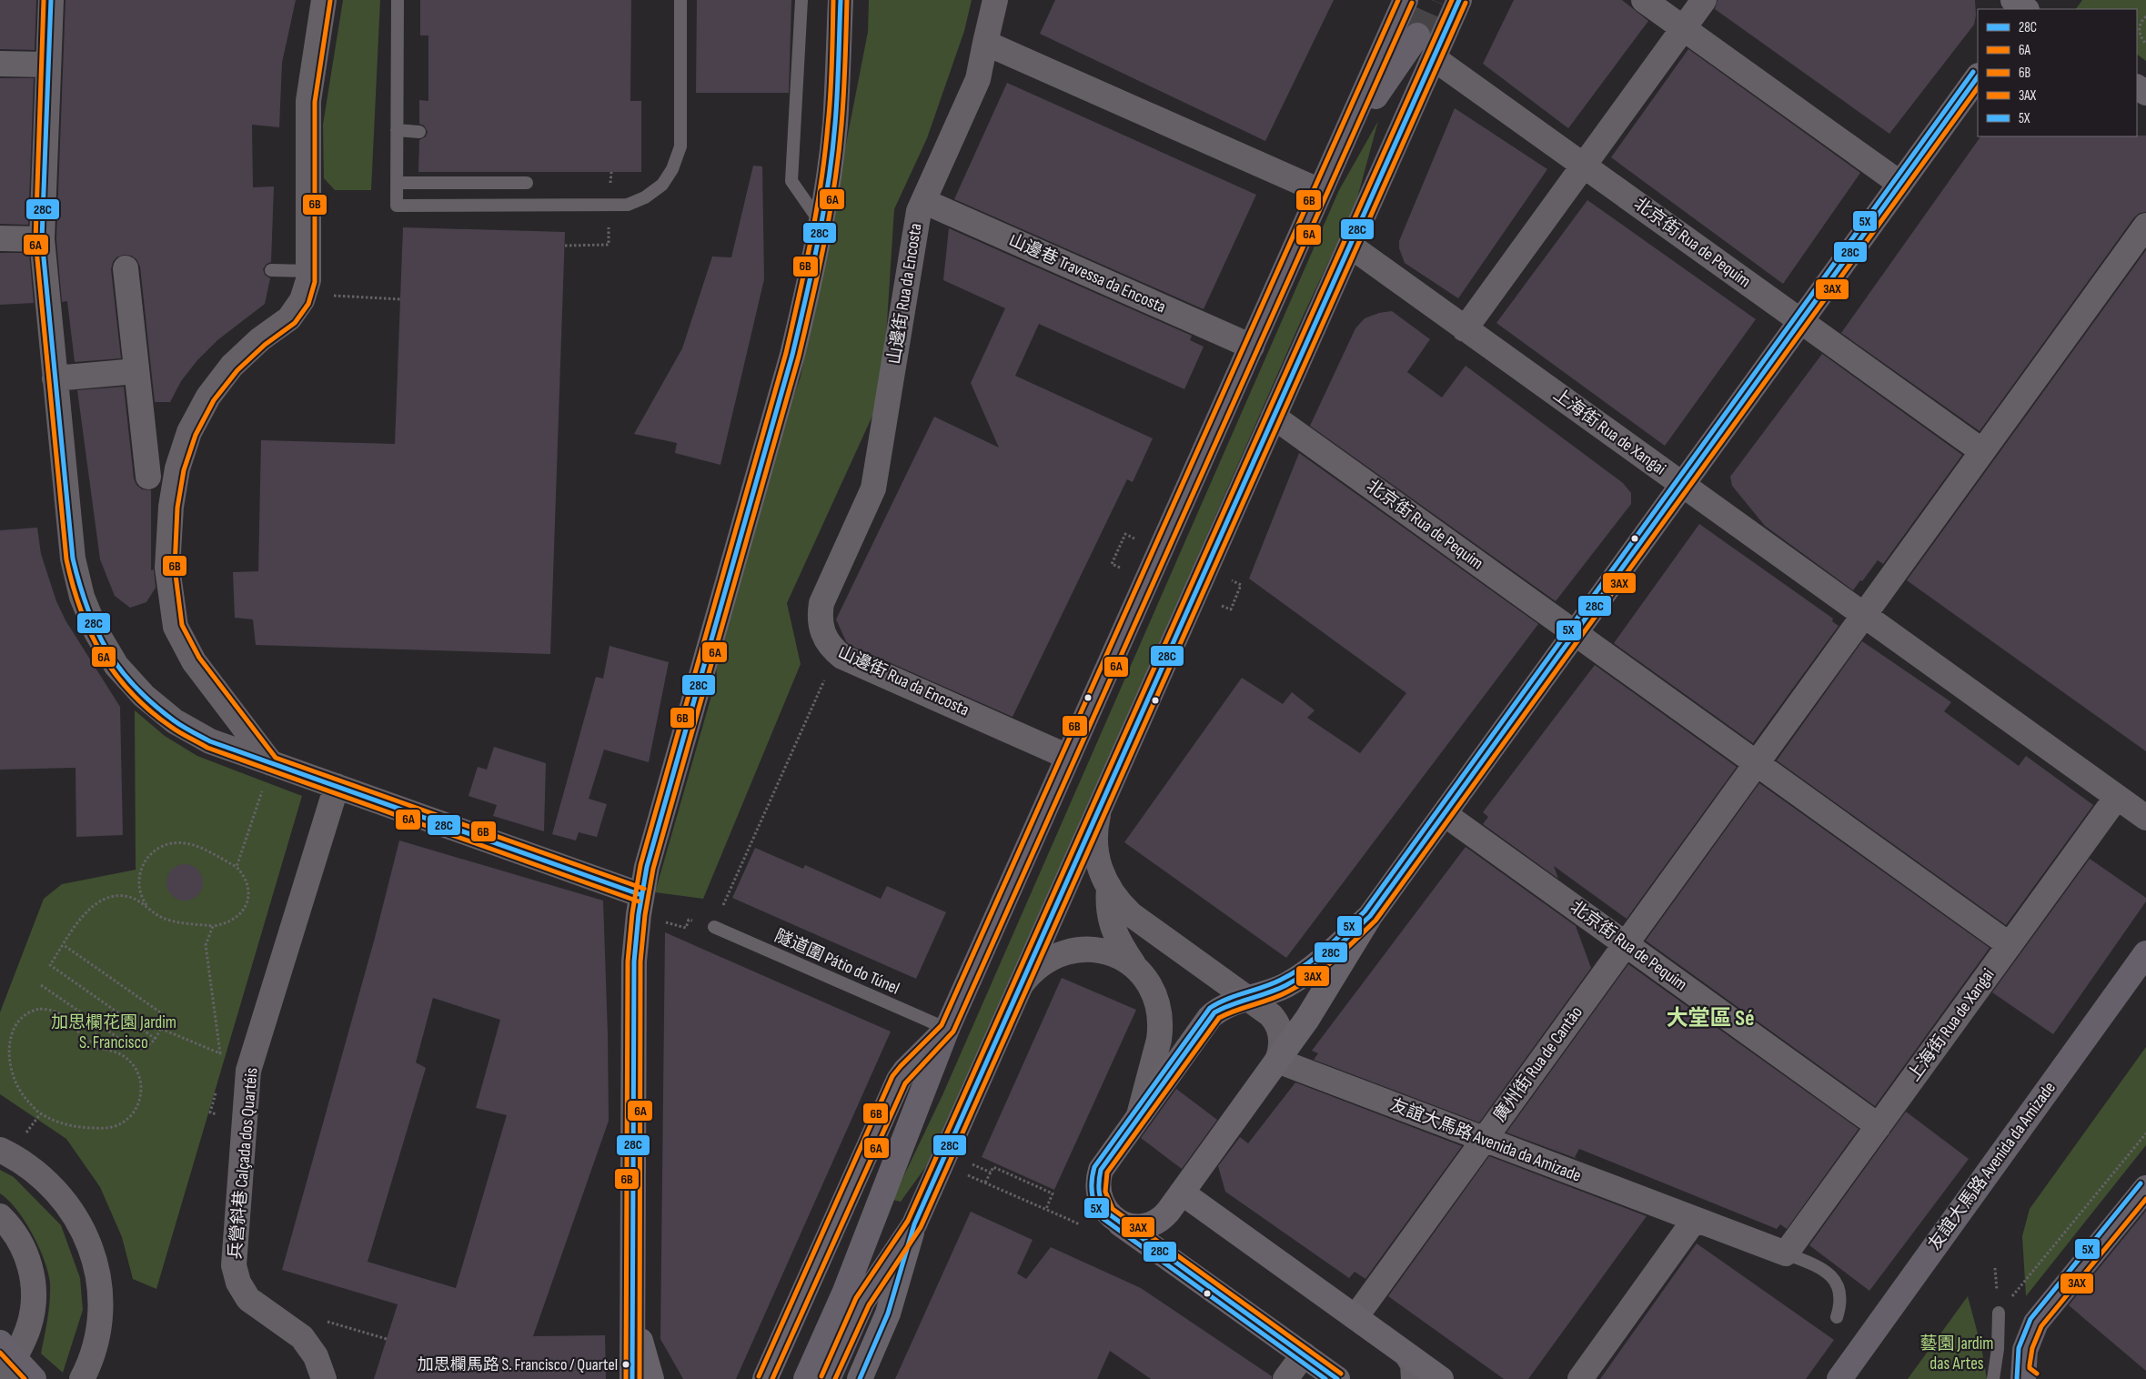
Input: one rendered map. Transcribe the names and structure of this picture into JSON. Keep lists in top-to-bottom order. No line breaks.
{"streets":{"main road":["友誼大馬路 Avenida da Amizade"],"street":["北京街 Rua de Pequim","山邊巷 Travessa da Encosta","山邊街 Rua da Encosta","上海街 Rua de Xangai","廣州街 Rua de Cantão","兵營斜巷 Calçada dos Quartéis"],"lane":["隧道圍 Pátio do Túnel"]},"crossings":[["北京街 Rua de Pequim","上海街 Rua de Xangai"],["北京街 Rua de Pequim","廣州街 Rua de Cantão"],["山邊巷 Travessa da Encosta","山邊街 Rua da Encosta"],["上海街 Rua de Xangai","友誼大馬路 Avenida da Amizade"],["廣州街 Rua de Cantão","友誼大馬路 Avenida da Amizade"]],"districts":["大堂區 Sé"],"parks":["加思欄花園 Jardim S. Francisco","藝園 Jardim das Artes"],"places":["加思欄馬路 S. Francisco / Quartel"],"lines":["transit line 28C","transit line 6A","transit line 6B","transit line 5X","transit line 3AX"],"legend":["28C","6A","6B","3AX","5X"]}
